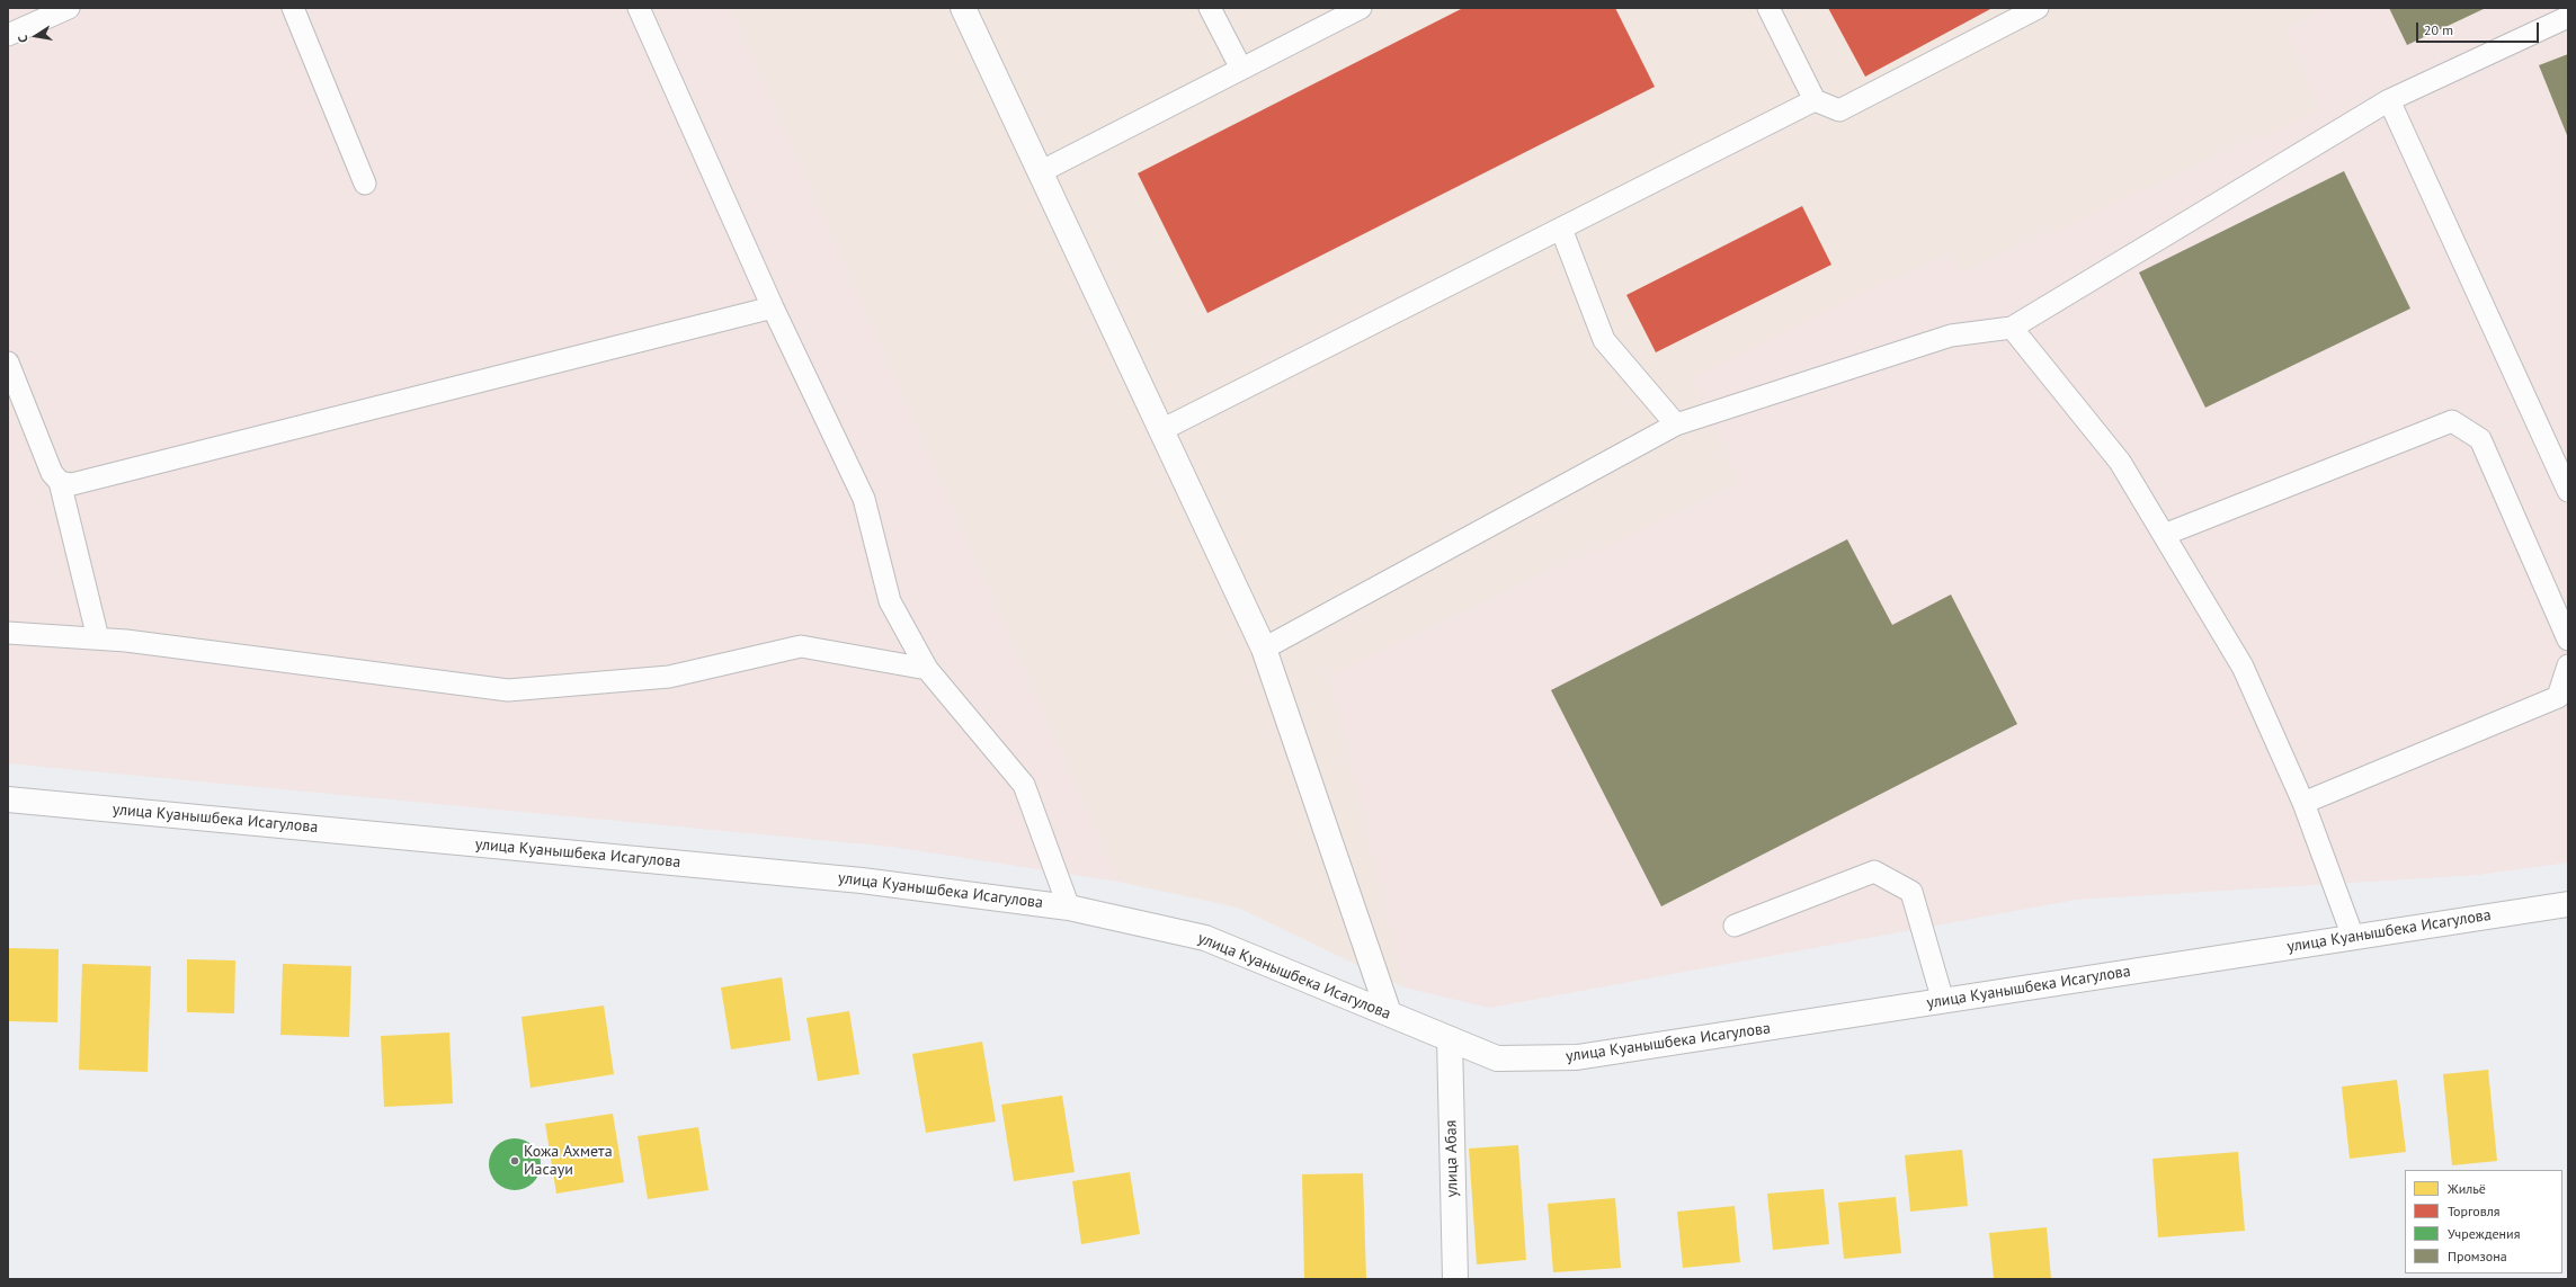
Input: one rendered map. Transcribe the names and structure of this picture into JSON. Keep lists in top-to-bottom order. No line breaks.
{"streets":{"street":["улица Куанышбека Исагулова","улица Абая"]},"crossings":[["улица Куанышбека Исагулова","улица Абая"]],"places":["Кожа Ахмета Иасауи"],"legend":["Жильё","Торговля","Учреждения","Промзона"],"scale_bar":"20 m","north":"left"}
